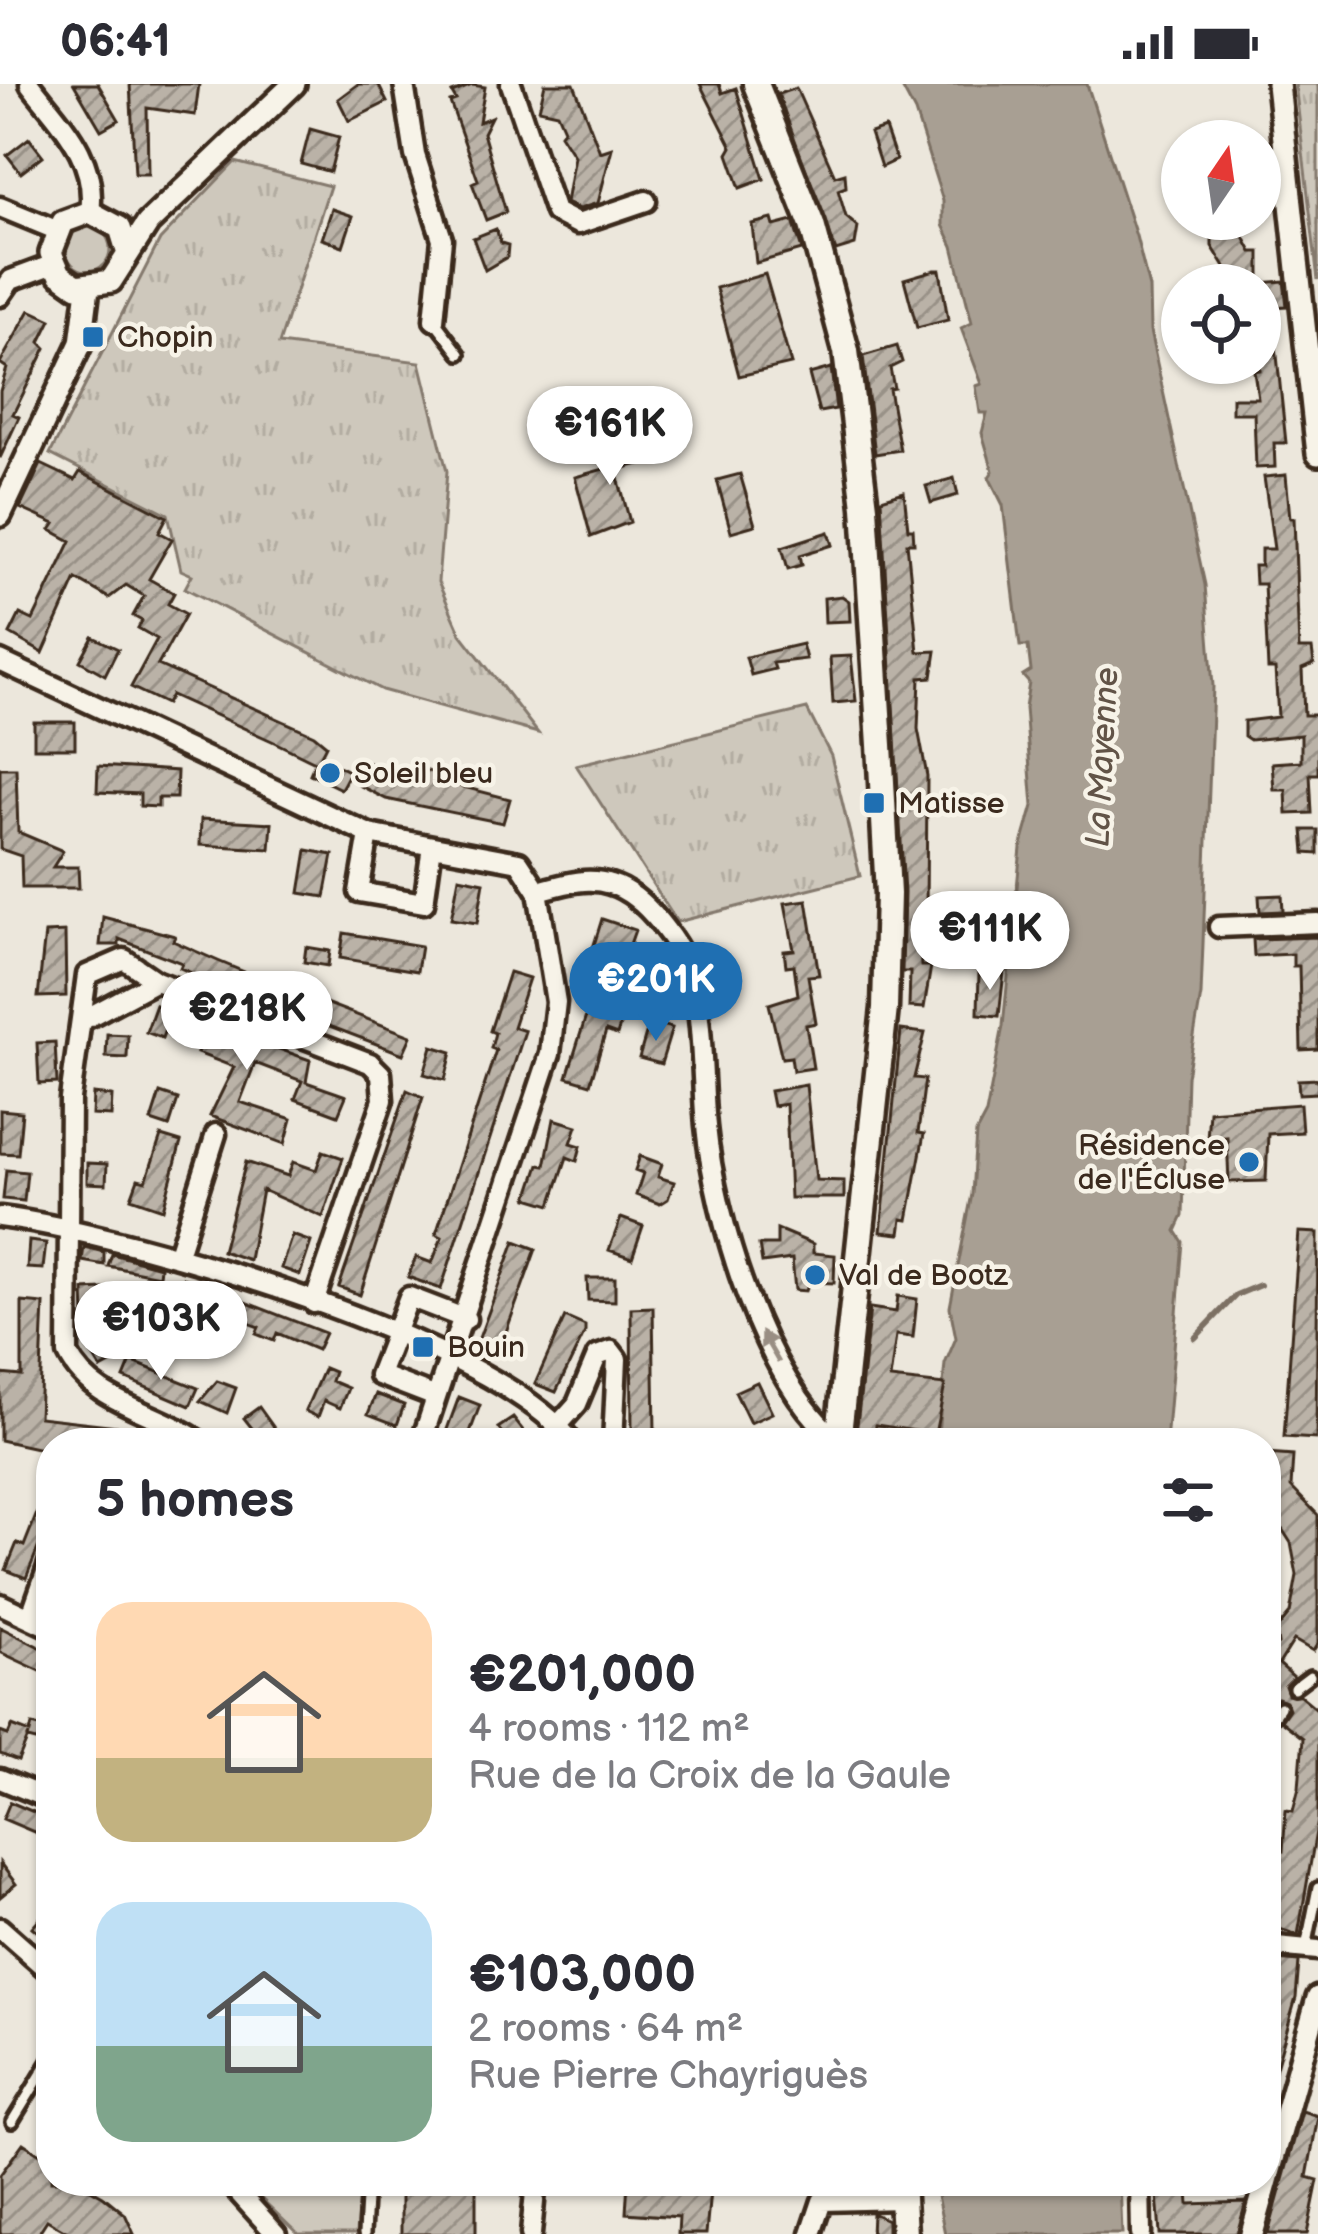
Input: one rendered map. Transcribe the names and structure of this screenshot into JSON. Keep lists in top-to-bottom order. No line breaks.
{"water":["La Mayenne"],"places":{"transit":["Chopin","Matisse","Bouin"],"other":["Soleil bleu","Résidence de l'Écluse","Val de Bootz"]},"north":"top","page":{"status":"06:41","price":["€161K","€111K","€201K","€218K","€103K"],"heading":"5 homes","list":[{"name":"€201,000","note":"4 rooms · 112 m² · Rue de la Croix de la Gaule"},{"name":"€103,000","note":"2 rooms · 64 m² · Rue Pierre Chayriguès"}]}}
